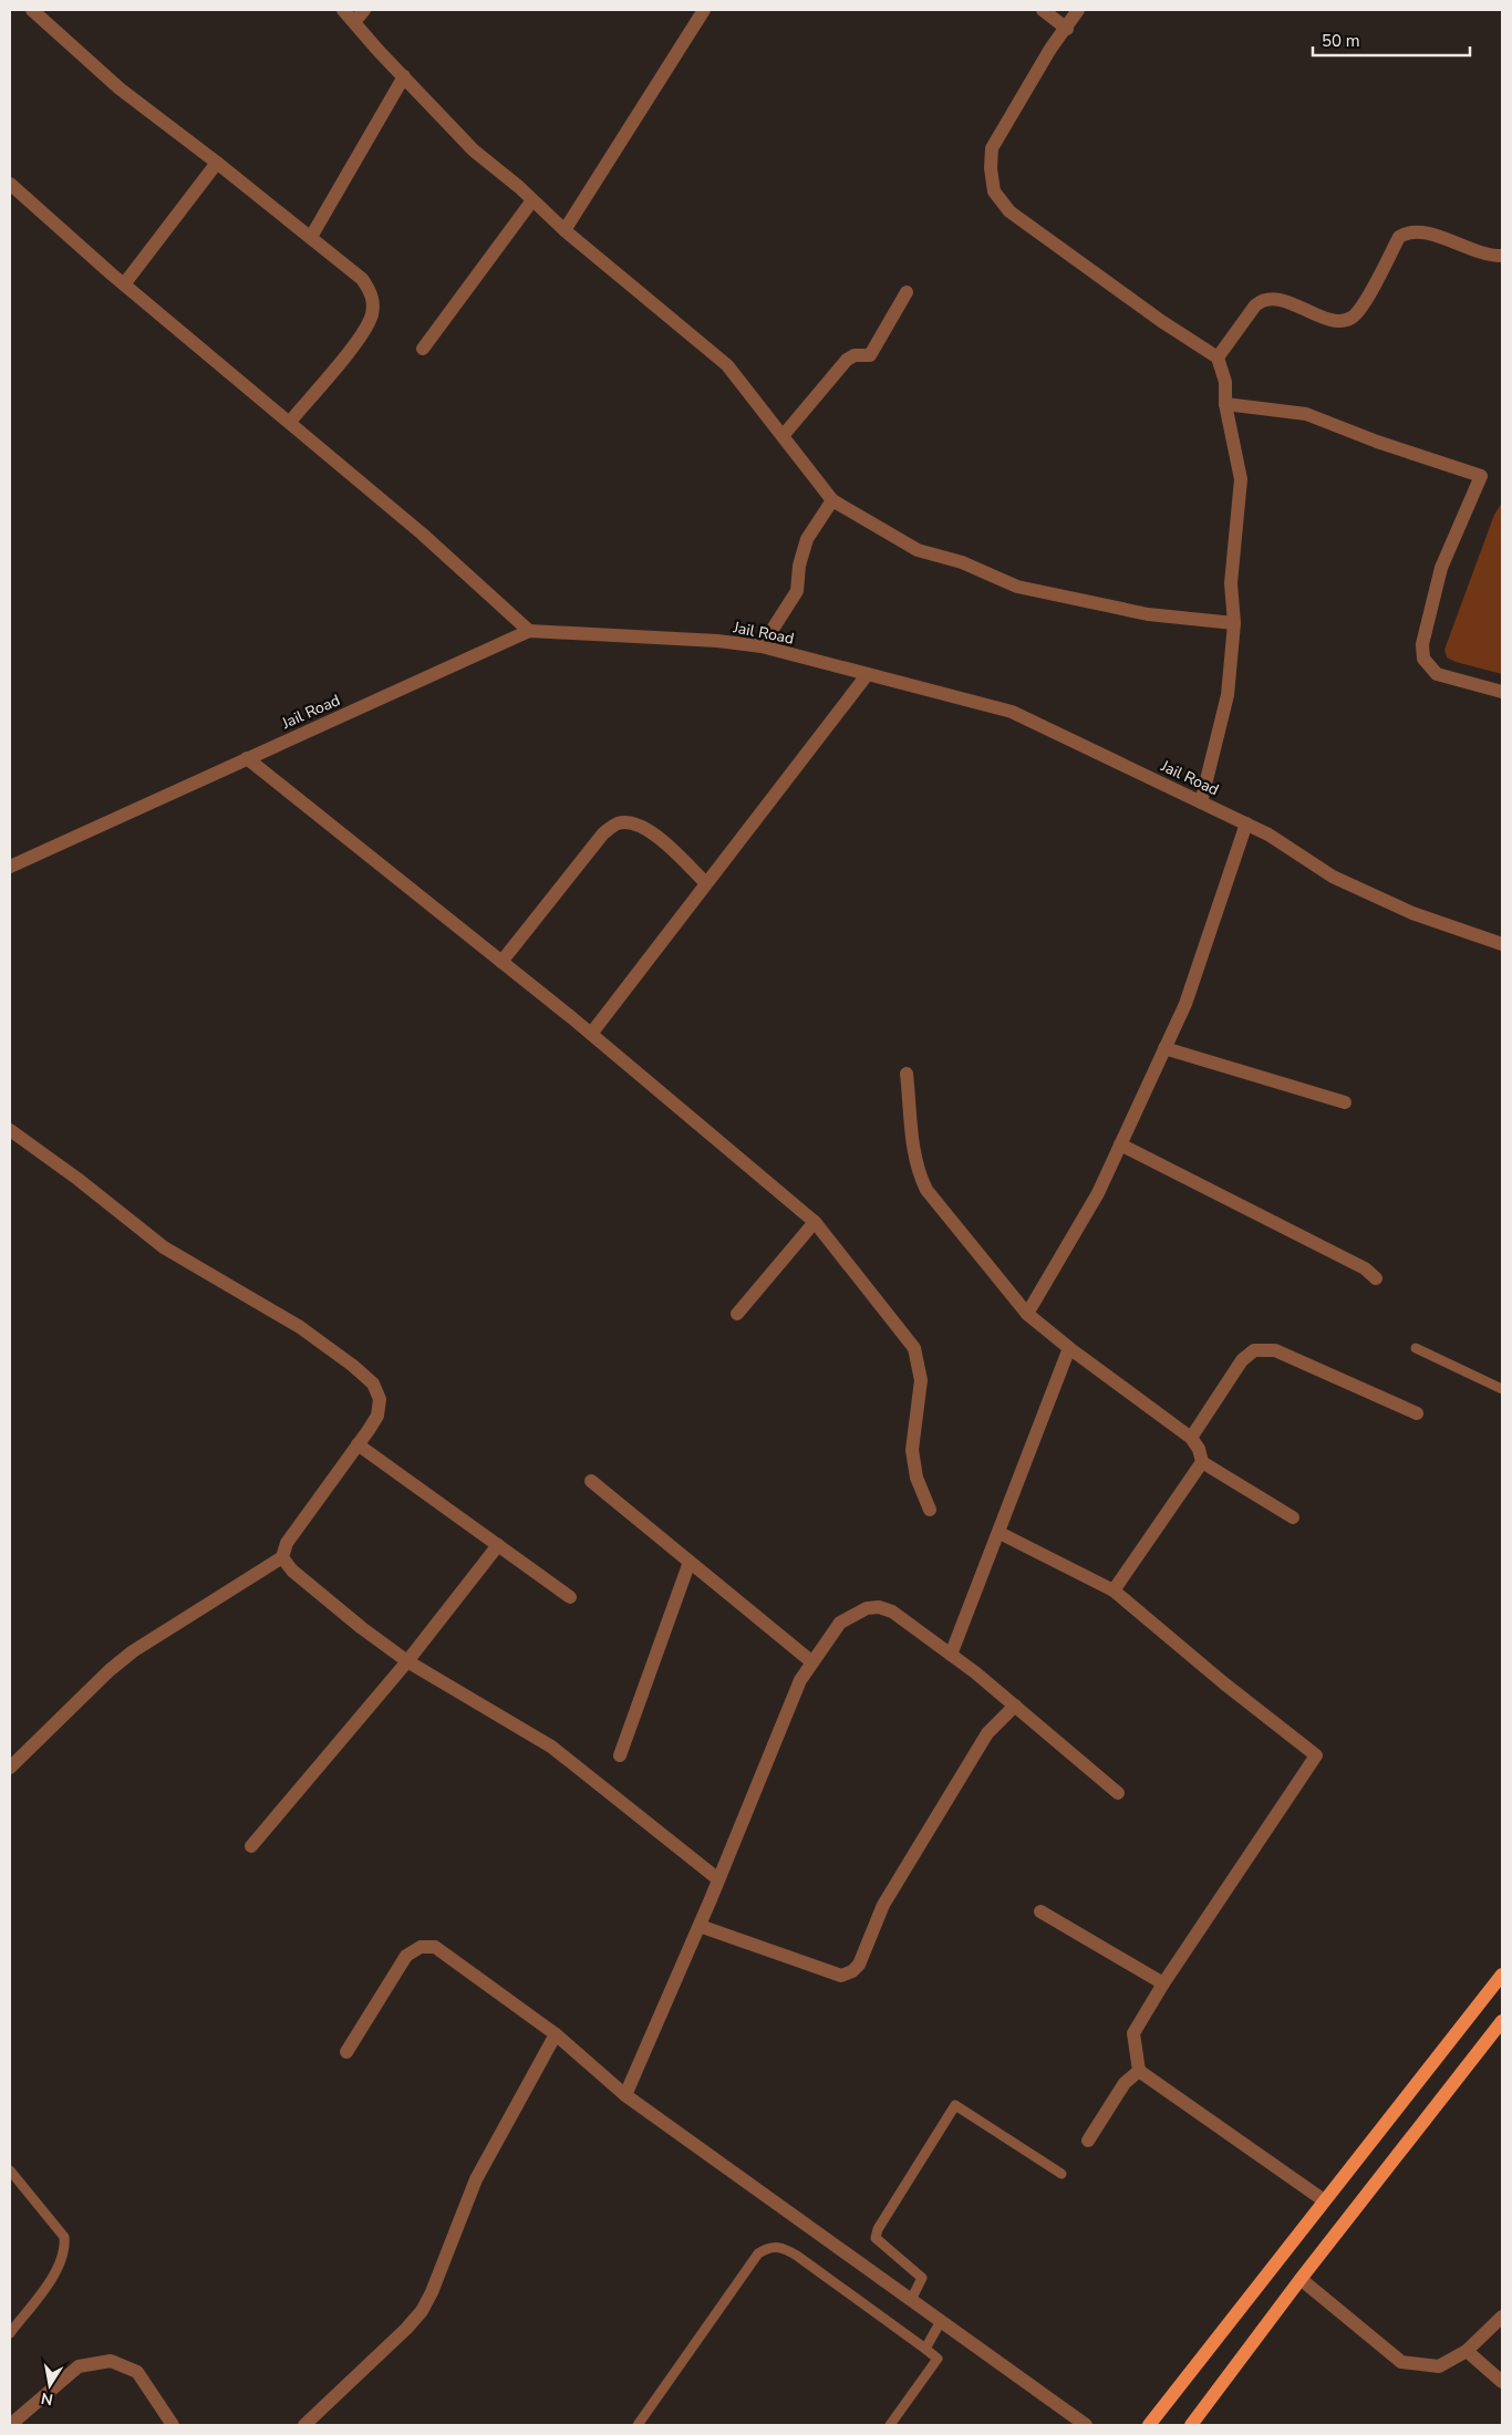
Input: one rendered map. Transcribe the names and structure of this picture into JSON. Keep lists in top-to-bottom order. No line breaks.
{"streets":{"street":["Jail Road"]},"scale_bar":"50 m","north":"bottom"}
